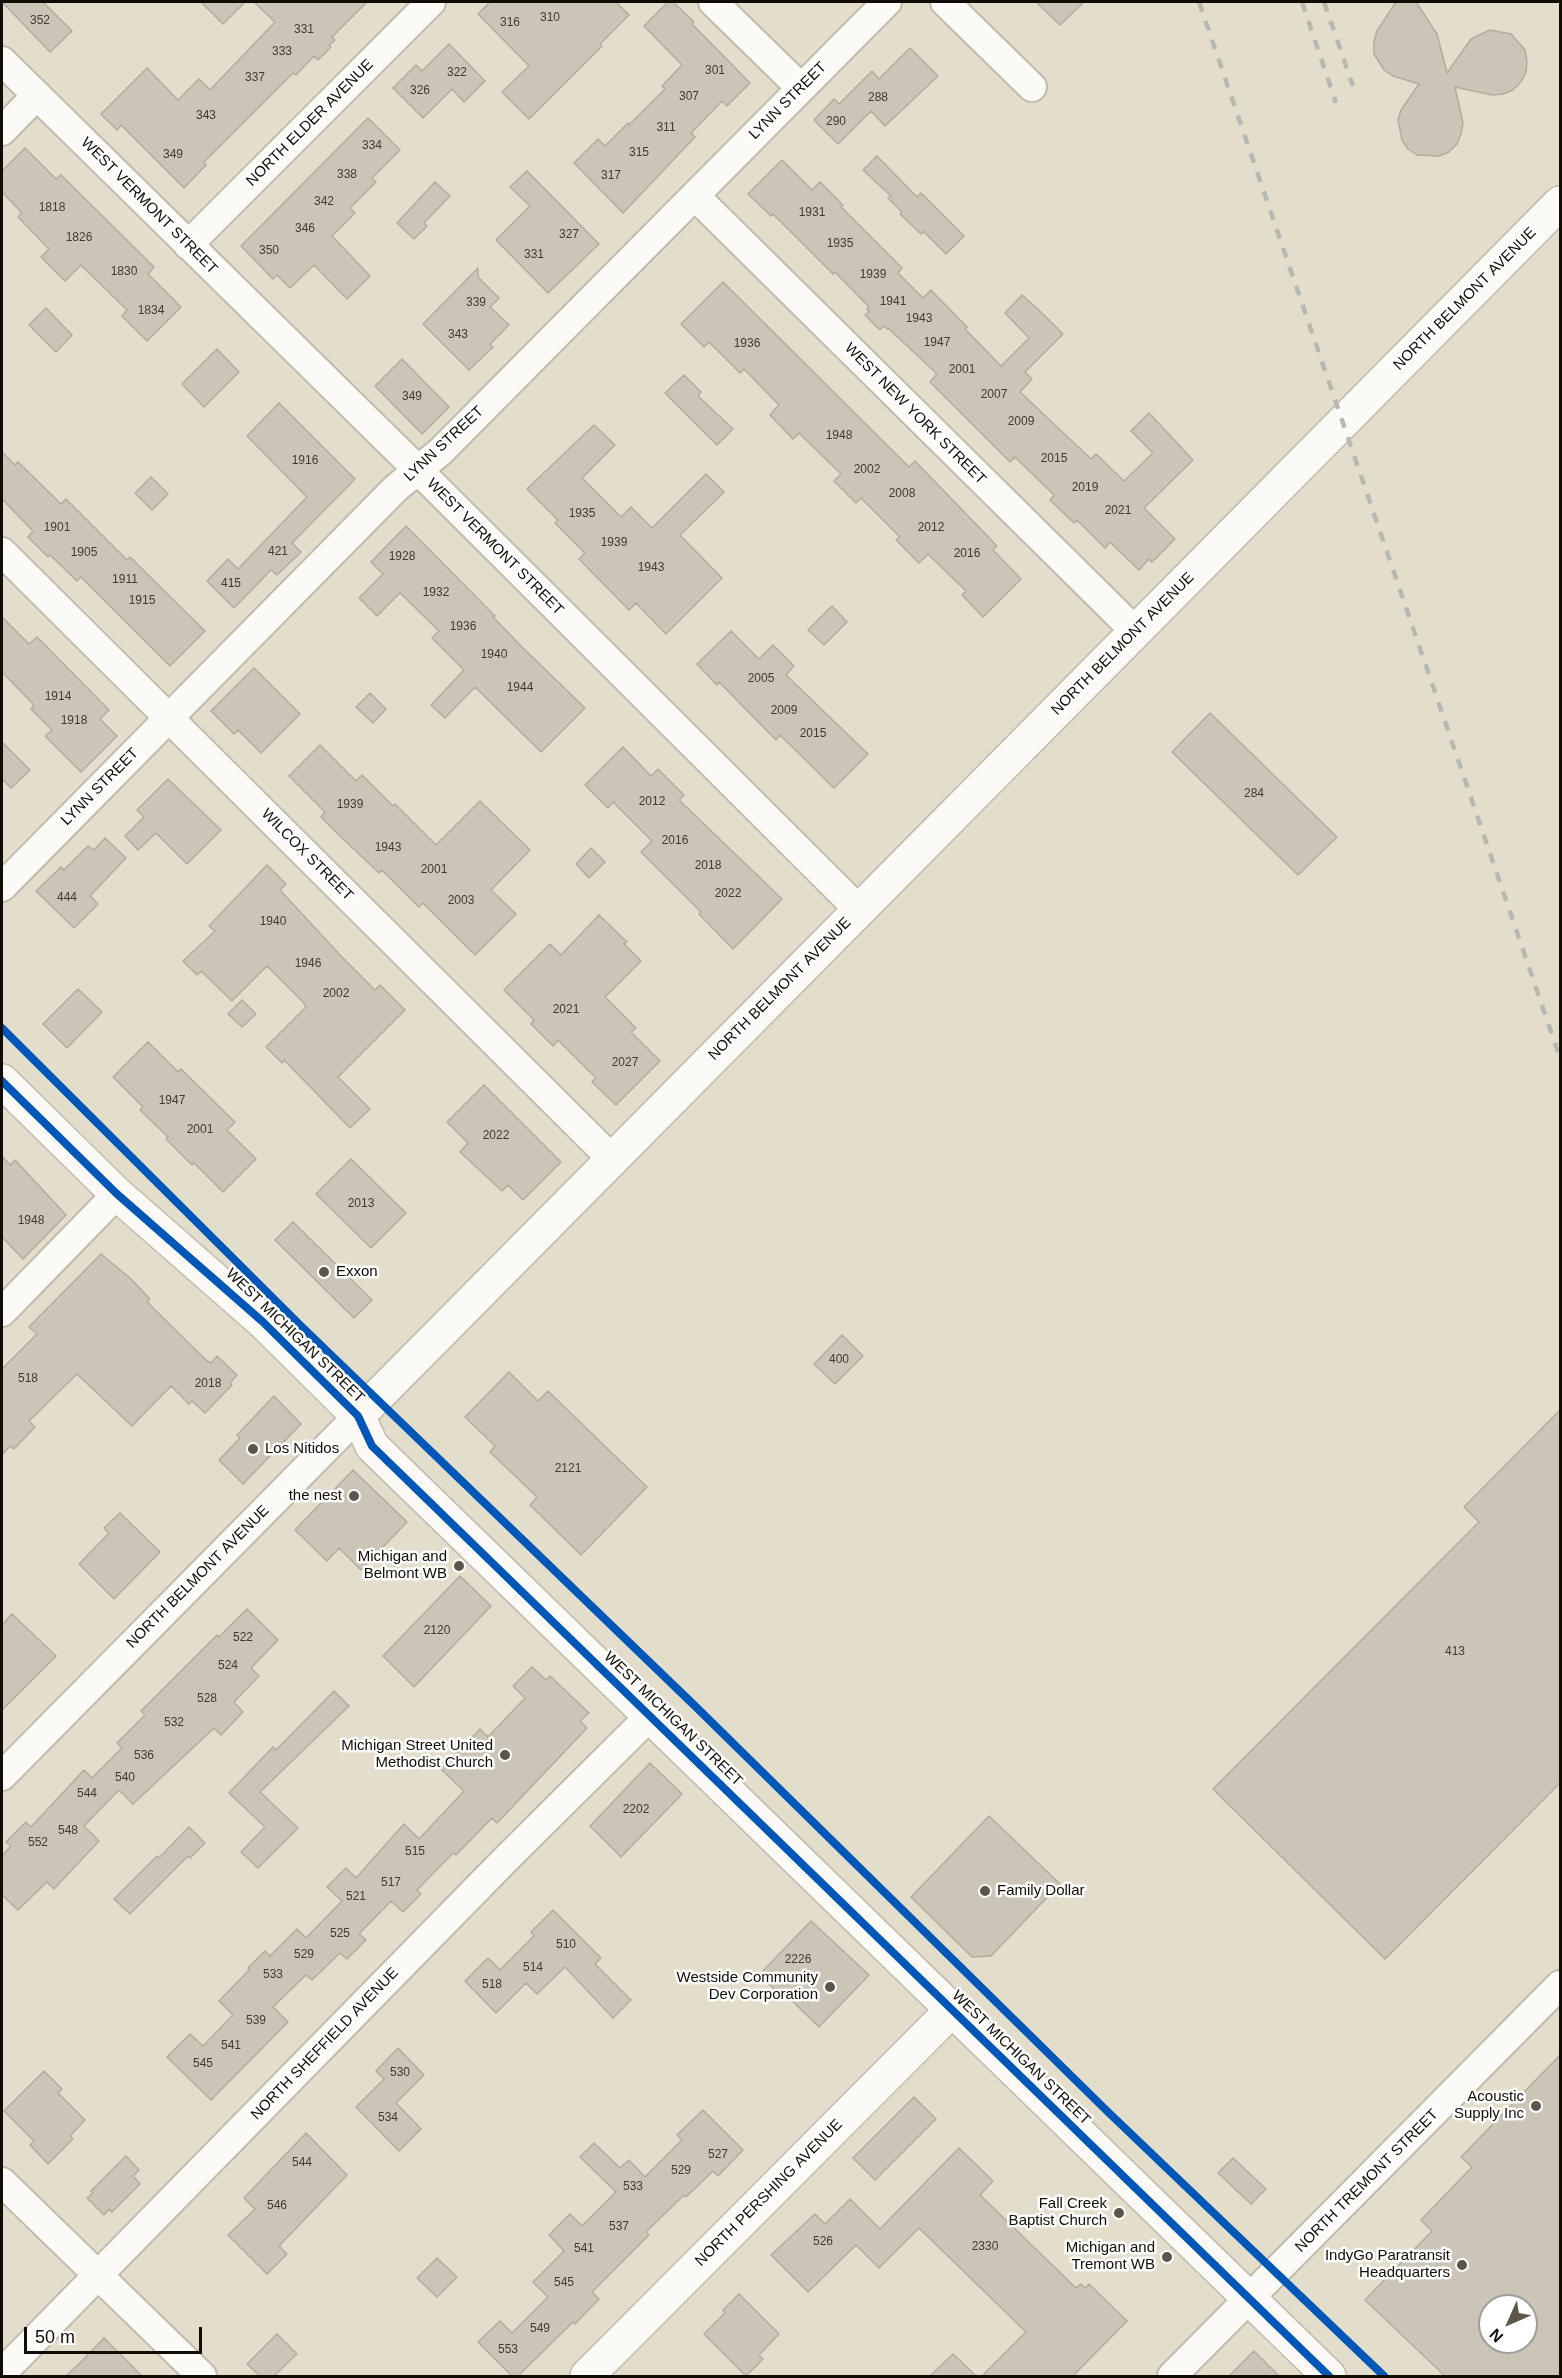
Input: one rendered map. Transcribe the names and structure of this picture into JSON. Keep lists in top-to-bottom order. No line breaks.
{"streets":{"main road":["NORTH BELMONT AVENUE","WEST MICHIGAN STREET","NORTH PERSHING AVENUE"],"street":["LYNN STREET","NORTH ELDER AVENUE","WEST VERMONT STREET","WEST NEW YORK STREET","WILCOX STREET","NORTH SHEFFIELD AVENUE","NORTH TREMONT STREET"]},"crossings":[["LYNN STREET","WEST VERMONT STREET"],["LYNN STREET","WEST NEW YORK STREET"],["LYNN STREET","WILCOX STREET"],["NORTH ELDER AVENUE","WEST VERMONT STREET"],["WEST VERMONT STREET","NORTH BELMONT AVENUE"],["NORTH BELMONT AVENUE","WEST NEW YORK STREET"],["NORTH BELMONT AVENUE","WILCOX STREET"],["NORTH BELMONT AVENUE","WEST MICHIGAN STREET"],["WEST MICHIGAN STREET","NORTH SHEFFIELD AVENUE"],["WEST MICHIGAN STREET","NORTH TREMONT STREET"],["WEST MICHIGAN STREET","NORTH PERSHING AVENUE"]],"places":["Exxon","Los Nitidos","the nest","Michigan and Belmont WB","Michigan Street United Methodist Church","Family Dollar","Westside Community Dev Corporation","Acoustic Supply Inc","Fall Creek Baptist Church","Michigan and Tremont WB","IndyGo Paratransit Headquarters"],"house_numbers":["310","352","316","331","333","301","322","337","326","307","288","343","290","311","334","315","349","338","317","342","1818","1931","346","327","1826","1935","350","331","1830","1939","1941","339","1834","1943","343","1947","1936","2001","2007","349","2009","1948","2015","1916","2002","2019","2008","2021","1935","1901","2012","1939","421","1905","2016","1928","1943","1911","415","1932","1915","1936","1940","2005","1944","1914","2009","1918","2015","284","2012","1939","2016","1943","2018","2001","2022","444","2003","1940","1946","2002","2021","2027","1947","2001","2022","2013","1948","400","518","2018","2121","2120","522","413","524","528","532","536","540","544","2202","548","552","515","517","521","525","510","529","2226","514","533","518","539","541","545","530","534","527","544","529","533","546","537","526","2330","541","545","549","553"],"scale_bar":"50 m","north":"bottom left"}
